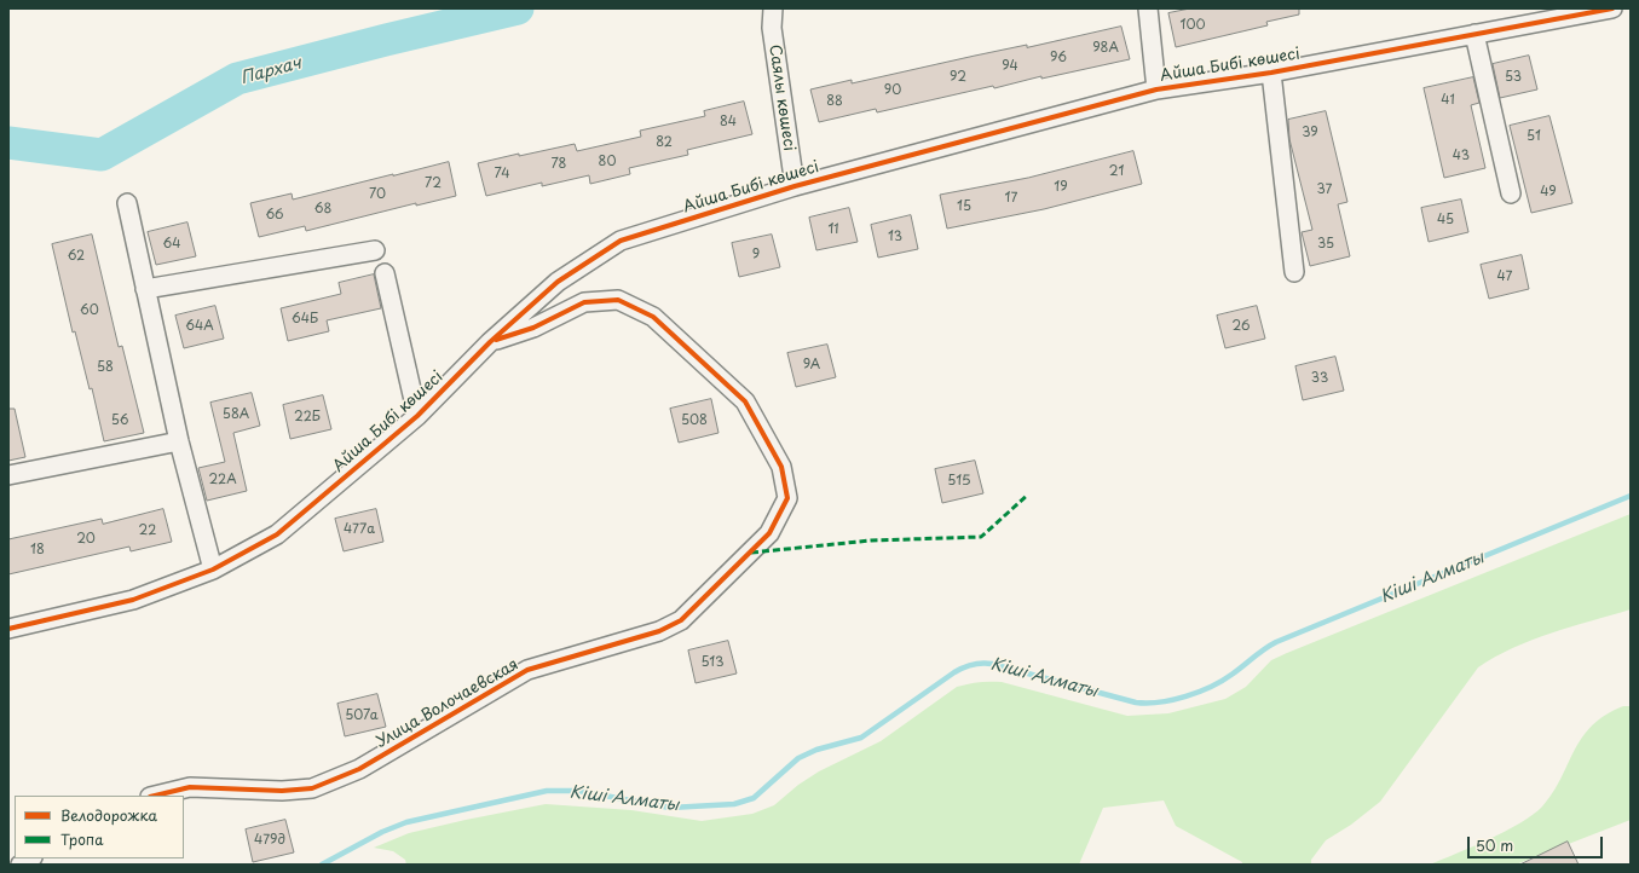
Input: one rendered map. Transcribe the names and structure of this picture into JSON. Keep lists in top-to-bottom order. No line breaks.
{"streets":{"street":["Айша Бибі көшесі","Саялы көшесі","Улица Волочаевская"]},"crossings":[["Айша Бибі көшесі","Саялы көшесі"],["Айша Бибі көшесі","Улица Волочаевская"]],"water":["Пархач","Кіші Алматы"],"house_numbers":["100","98А","96","94","92","53","90","41","88","84","39","51","82","43","80","78","21","74","72","19","37","49","70","17","15","68","66","45","11","13","64","35","9","62","47","60","64Б","64А","26","9А","58","33","58А","22Б","56","508","22А","515","477а","22","20","18","513","507а","479д"],"legend":["Велодорожка","Тропа"],"scale_bar":"50 m"}
